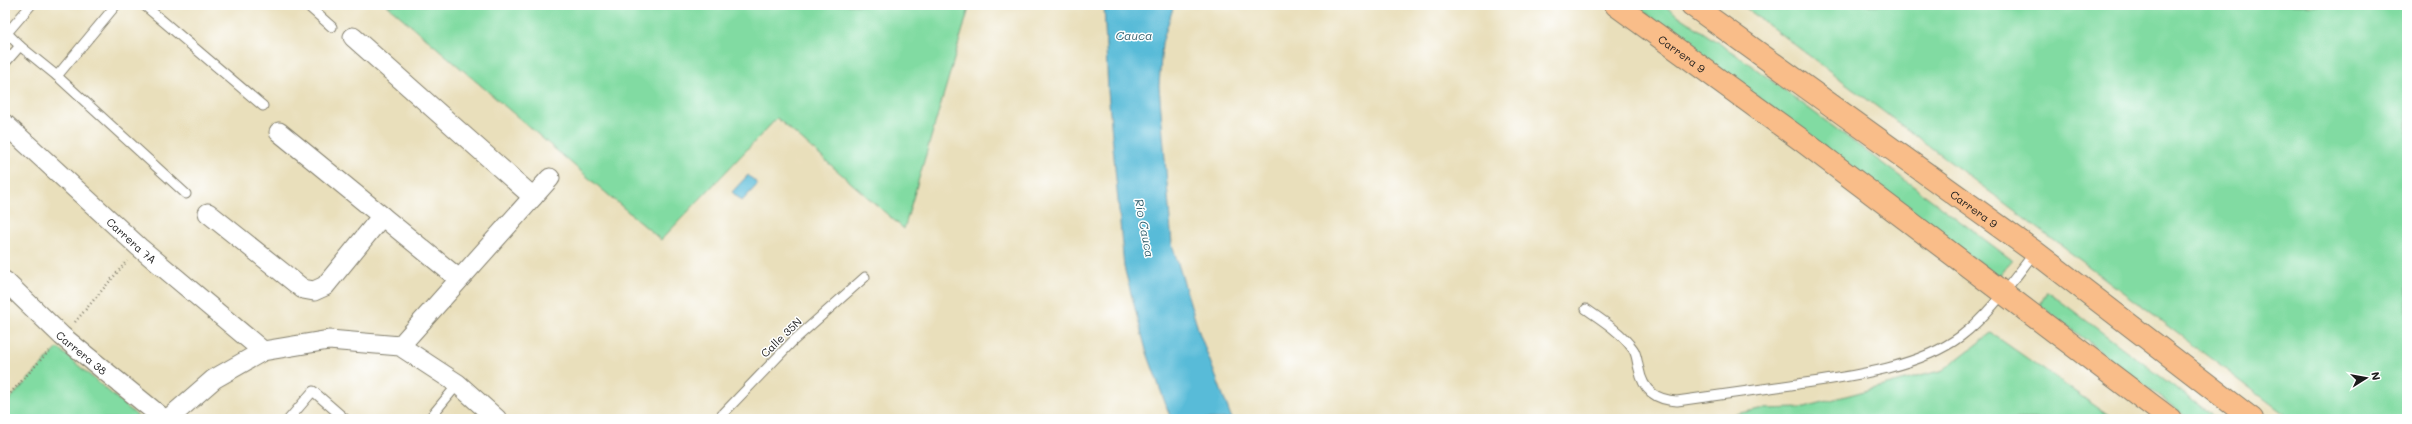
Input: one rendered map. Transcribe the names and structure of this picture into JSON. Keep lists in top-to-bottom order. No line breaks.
{"streets":{"main road":["Carrera 9"],"street":["Carrera 7A","Carrera 38"],"lane":["Calle 35N"]},"water":["Cauca","Río Cauca"],"north":"right"}
